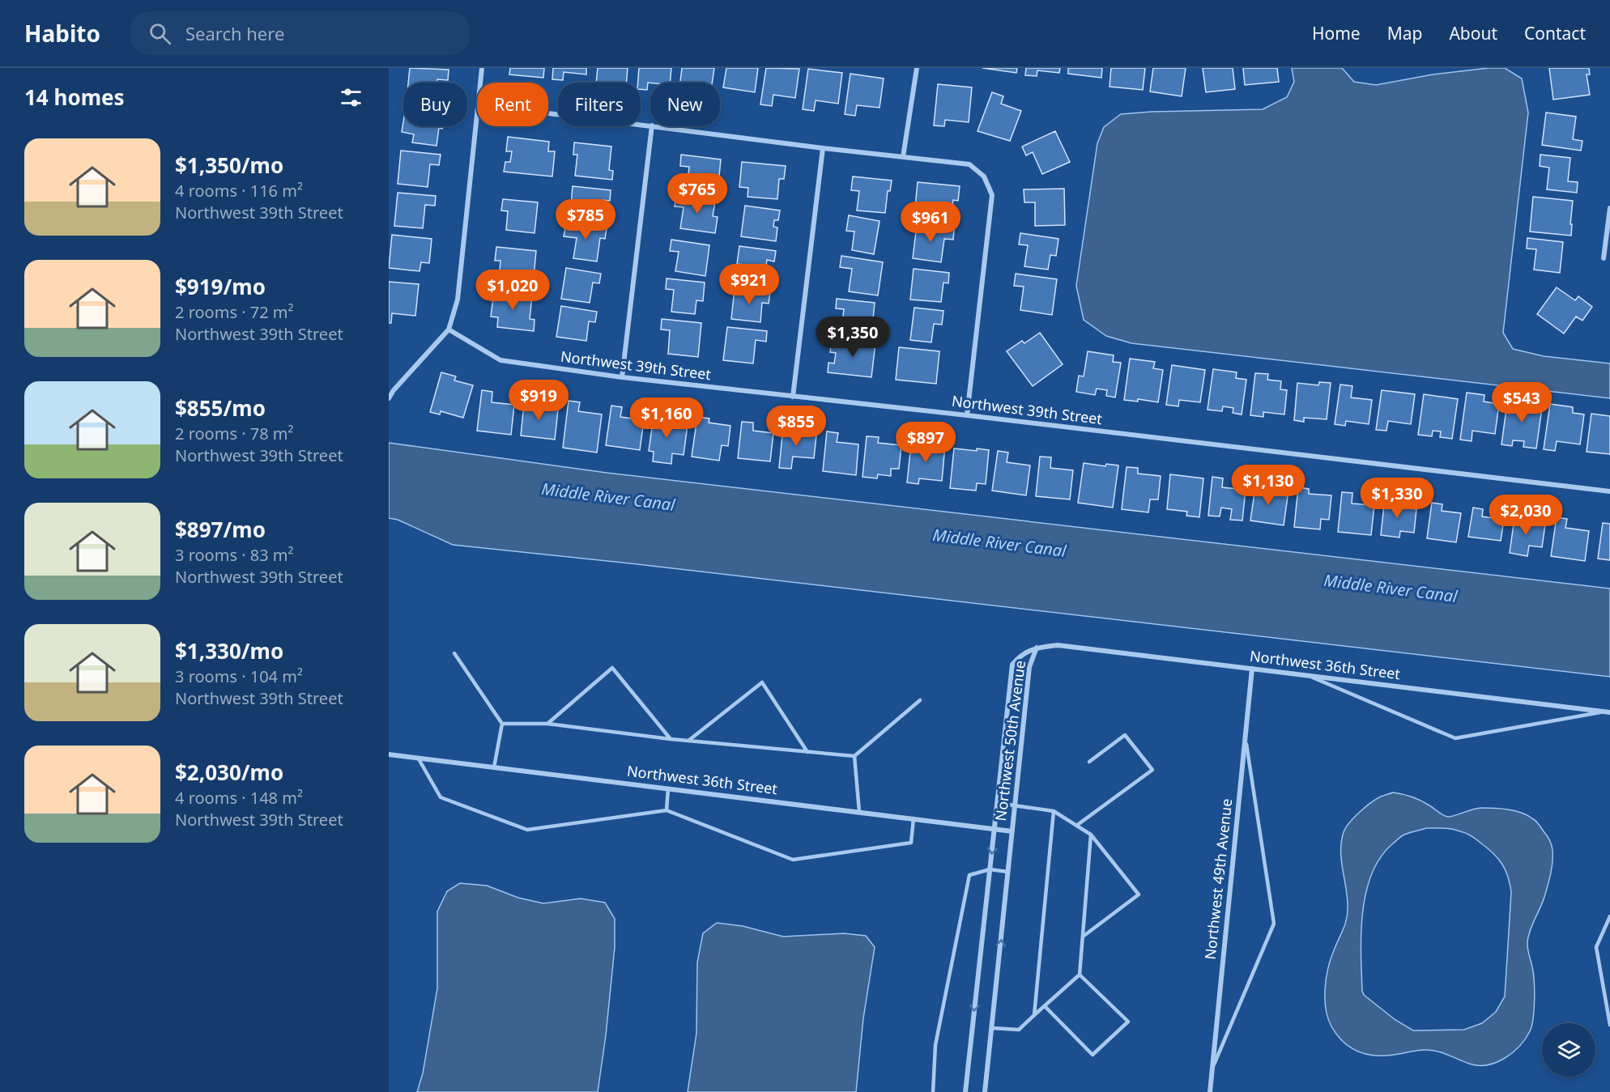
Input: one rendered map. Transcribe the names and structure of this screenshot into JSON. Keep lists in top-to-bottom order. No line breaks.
{"streets":{"street":["Northwest 39th Street","Northwest 36th Street","Northwest 50th Avenue","Northwest 49th Avenue"]},"crossings":[["Northwest 36th Street","Northwest 50th Avenue"],["Northwest 36th Street","Northwest 49th Avenue"]],"water":["Middle River Canal"],"page":{"header":"Habito","search":"Search here","nav":["Home","Map","About","Contact"],"heading":"14 homes","chip":["Buy","Rent","Filters","New"],"list":[{"name":"$1,350/mo","note":"4 rooms · 116 m² · Northwest 39th Street"},{"name":"$919/mo","note":"2 rooms · 72 m² · Northwest 39th Street"},{"name":"$855/mo","note":"2 rooms · 78 m² · Northwest 39th Street"},{"name":"$897/mo","note":"3 rooms · 83 m² · Northwest 39th Street"},{"name":"$1,330/mo","note":"3 rooms · 104 m² · Northwest 39th Street"},{"name":"$2,030/mo","note":"4 rooms · 148 m² · Northwest 39th Street"}],"price":["$765","$785","$961","$921","$1,020","$1,350","$919","$543","$1,160","$855","$897","$1,130","$1,330","$2,030"]}}
